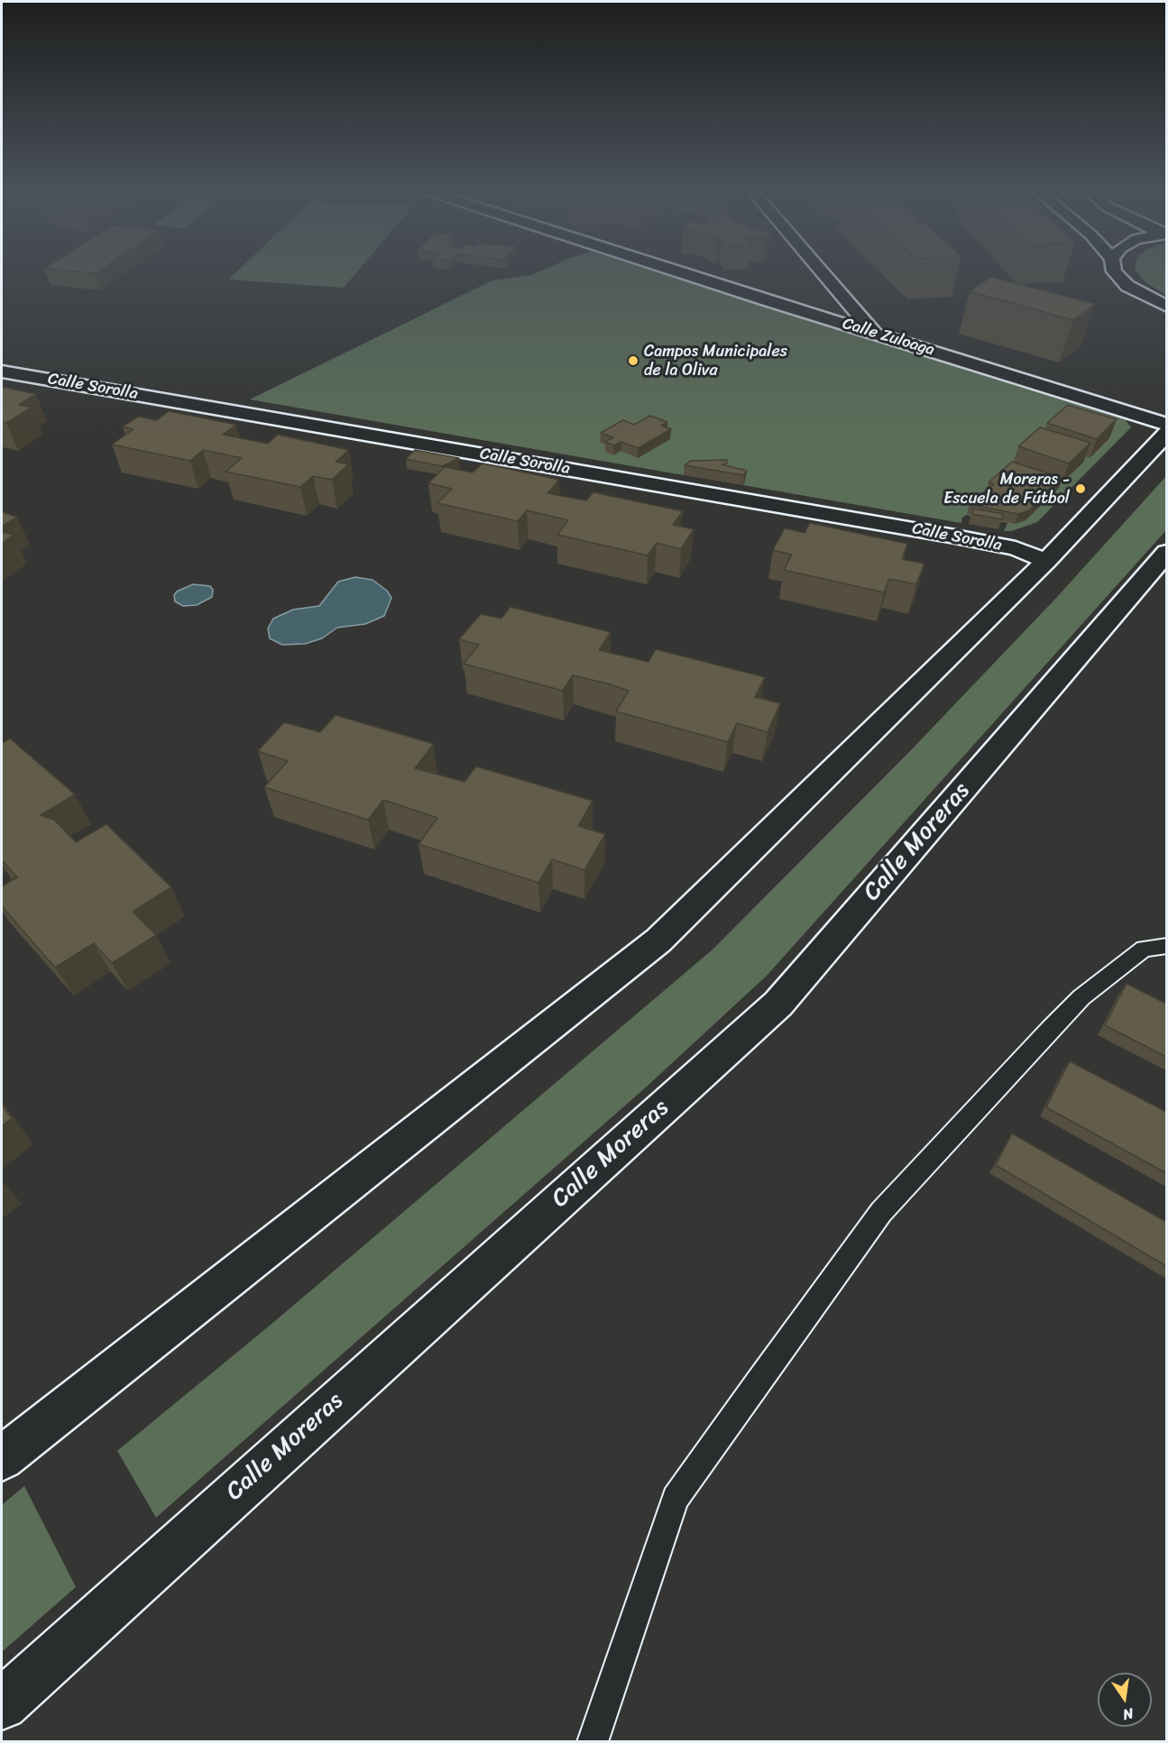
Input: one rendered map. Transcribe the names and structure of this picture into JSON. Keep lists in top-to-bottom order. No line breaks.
{"streets":{"street":["Calle Zuloaga","Calle Sorolla","Calle Moreras"]},"places":["Campos Municipales de la Oliva","Moreras - Escuela de Fútbol"],"north":"bottom"}
